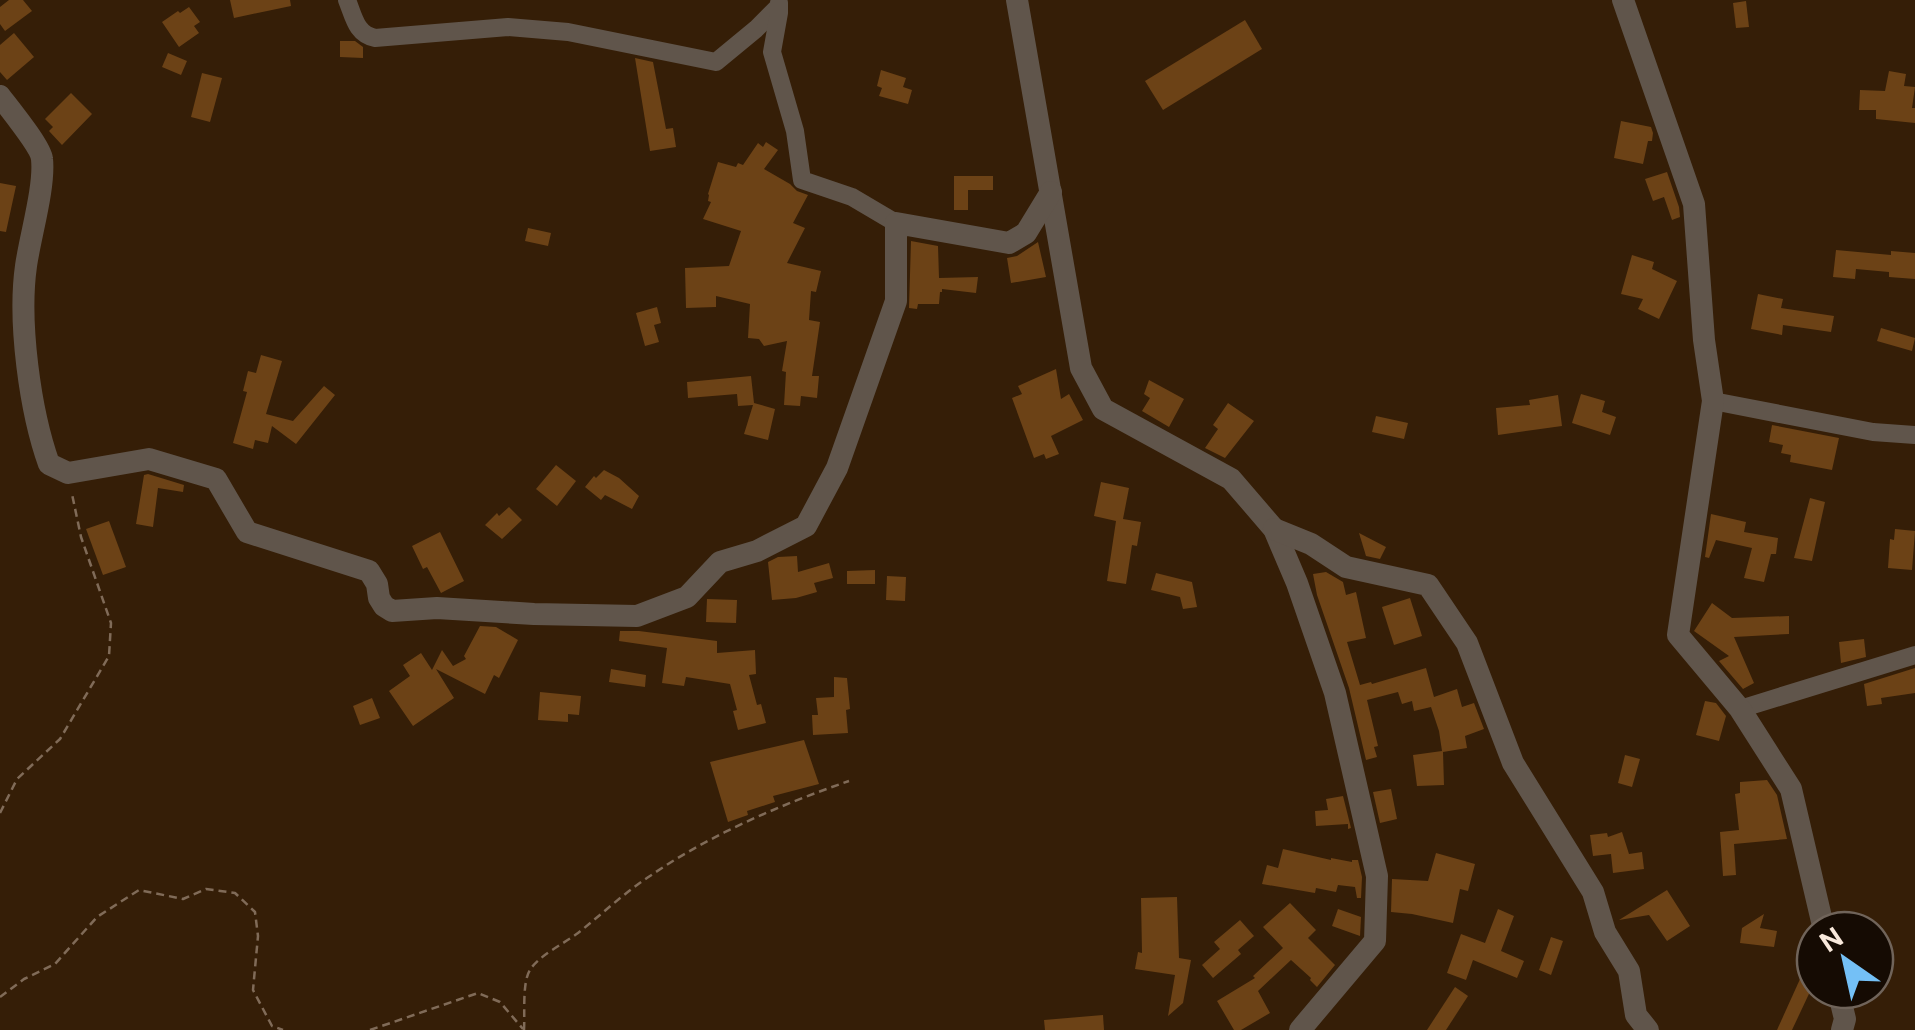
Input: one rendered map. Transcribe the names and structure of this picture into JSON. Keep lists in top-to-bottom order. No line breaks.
{"north":"top left"}
